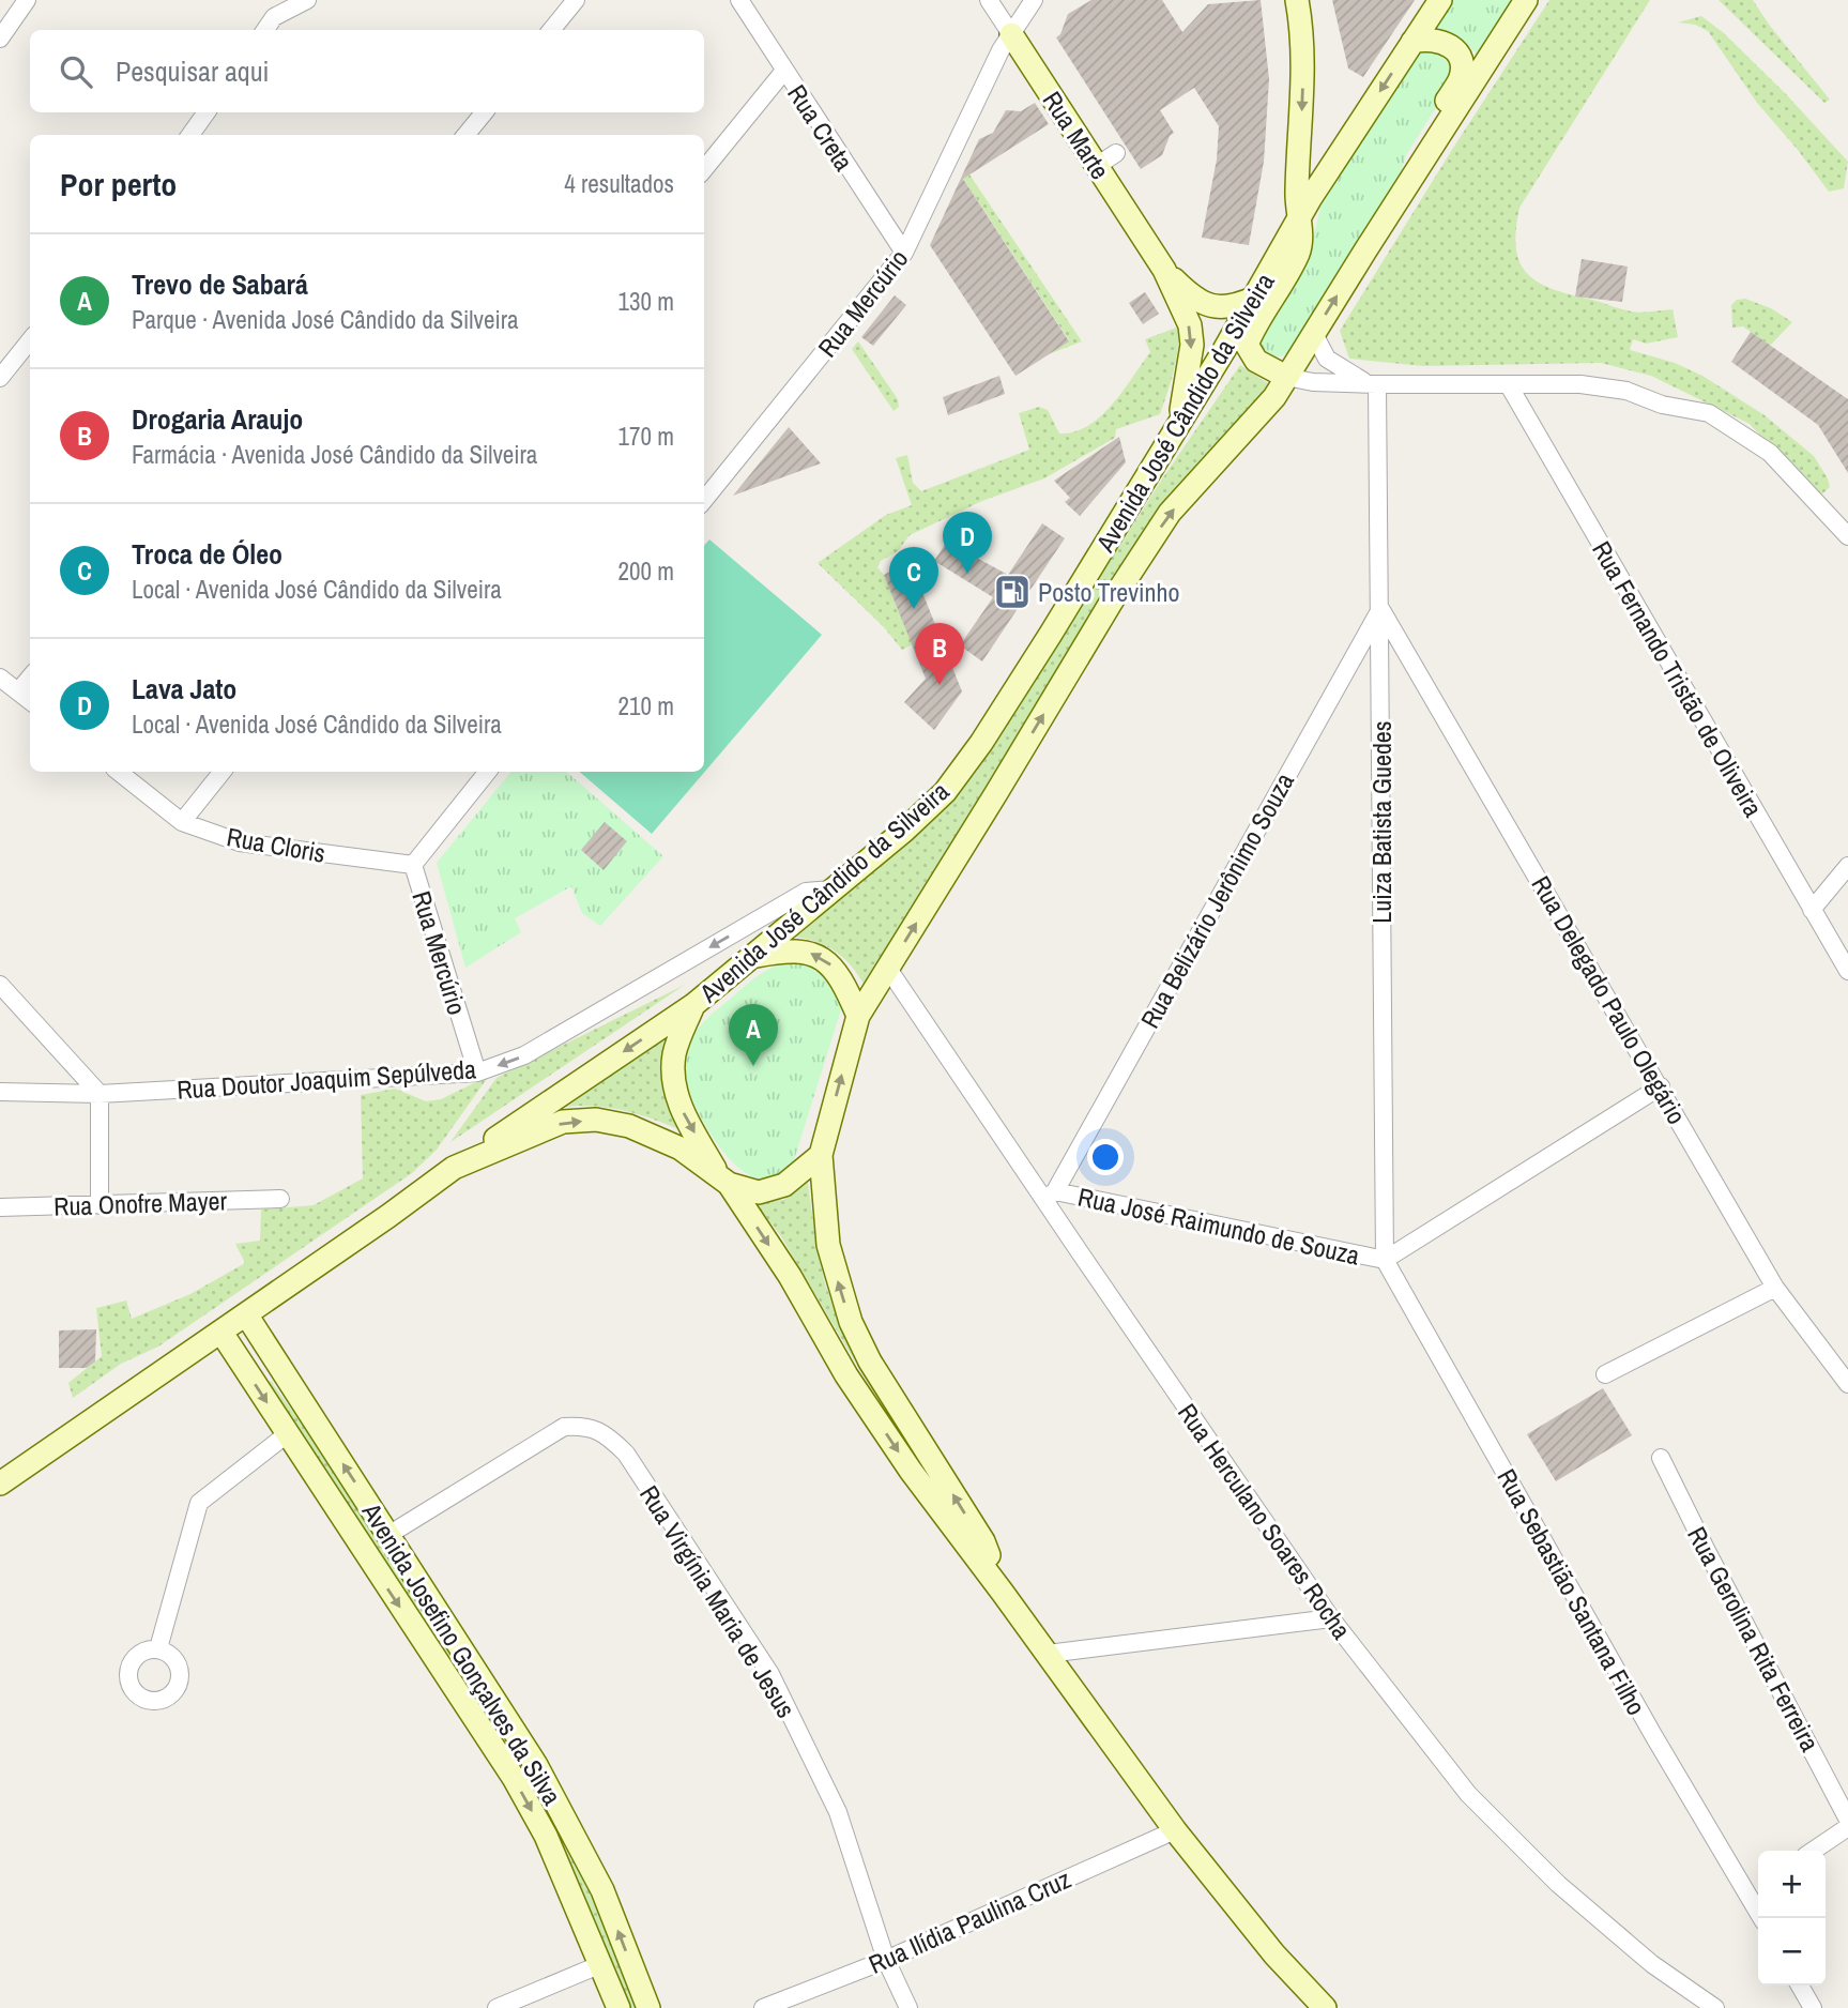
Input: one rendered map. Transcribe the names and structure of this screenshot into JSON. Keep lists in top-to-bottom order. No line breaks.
{"streets":{"main road":["Rua Marte","Avenida José Cândido da Silveira","Avenida Josefino Gonçalves da Silva"],"street":["Rua Creta","Rua Mercúrio","Rua Fernando Tristão de Oliveira","Luiza Batista Guedes","Rua Cloris","Rua Belizário Jerônimo Souza","Rua Delegado Paulo Olegário","Rua Doutor Joaquim Sepúlveda","Rua Onofre Mayer","Rua José Raimundo de Souza","Rua Herculano Soares Rocha","Rua Sebastião Santana Filho","Rua Virgínia Maria de Jesus","Rua Gerolina Rita Ferreira","Rua Ilídia Paulina Cruz"]},"crossings":[["Rua Creta","Rua Mercúrio"],["Rua Marte","Rua Mercúrio"],["Rua Marte","Avenida José Cândido da Silveira"],["Rua Mercúrio","Rua Cloris"],["Rua Mercúrio","Rua Doutor Joaquim Sepúlveda"],["Avenida José Cândido da Silveira","Rua Doutor Joaquim Sepúlveda"],["Avenida José Cândido da Silveira","Rua Herculano Soares Rocha"],["Luiza Batista Guedes","Rua Belizário Jerônimo Souza"],["Luiza Batista Guedes","Rua Delegado Paulo Olegário"],["Luiza Batista Guedes","Rua José Raimundo de Souza"],["Luiza Batista Guedes","Rua Sebastião Santana Filho"],["Rua Belizário Jerônimo Souza","Rua Delegado Paulo Olegário"],["Rua Belizário Jerônimo Souza","Rua José Raimundo de Souza"],["Rua Belizário Jerônimo Souza","Rua Herculano Soares Rocha"],["Rua Delegado Paulo Olegário","Rua José Raimundo de Souza"],["Rua José Raimundo de Souza","Rua Herculano Soares Rocha"],["Rua José Raimundo de Souza","Rua Sebastião Santana Filho"],["Rua Virgínia Maria de Jesus","Avenida Josefino Gonçalves da Silva"],["Rua Virgínia Maria de Jesus","Rua Ilídia Paulina Cruz"]],"one_way":["Rua Doutor Joaquim Sepúlveda"],"places":{"fuel station":["Posto Trevinho"]},"page":{"search":"Pesquisar aqui","heading":["Por perto","4 resultados"],"list":[{"mark":"A","name":"Trevo de Sabará","note":"Parque · Avenida José Cândido da Silveira","value":"130 m"},{"mark":"B","name":"Drogaria Araujo","note":"Farmácia · Avenida José Cândido da Silveira","value":"170 m"},{"mark":"C","name":"Troca de Óleo","note":"Local · Avenida José Cândido da Silveira","value":"200 m"},{"mark":"D","name":"Lava Jato","note":"Local · Avenida José Cândido da Silveira","value":"210 m"}],"pins":["D","C","B","A"],"map_buttons":["+","−"]}}
